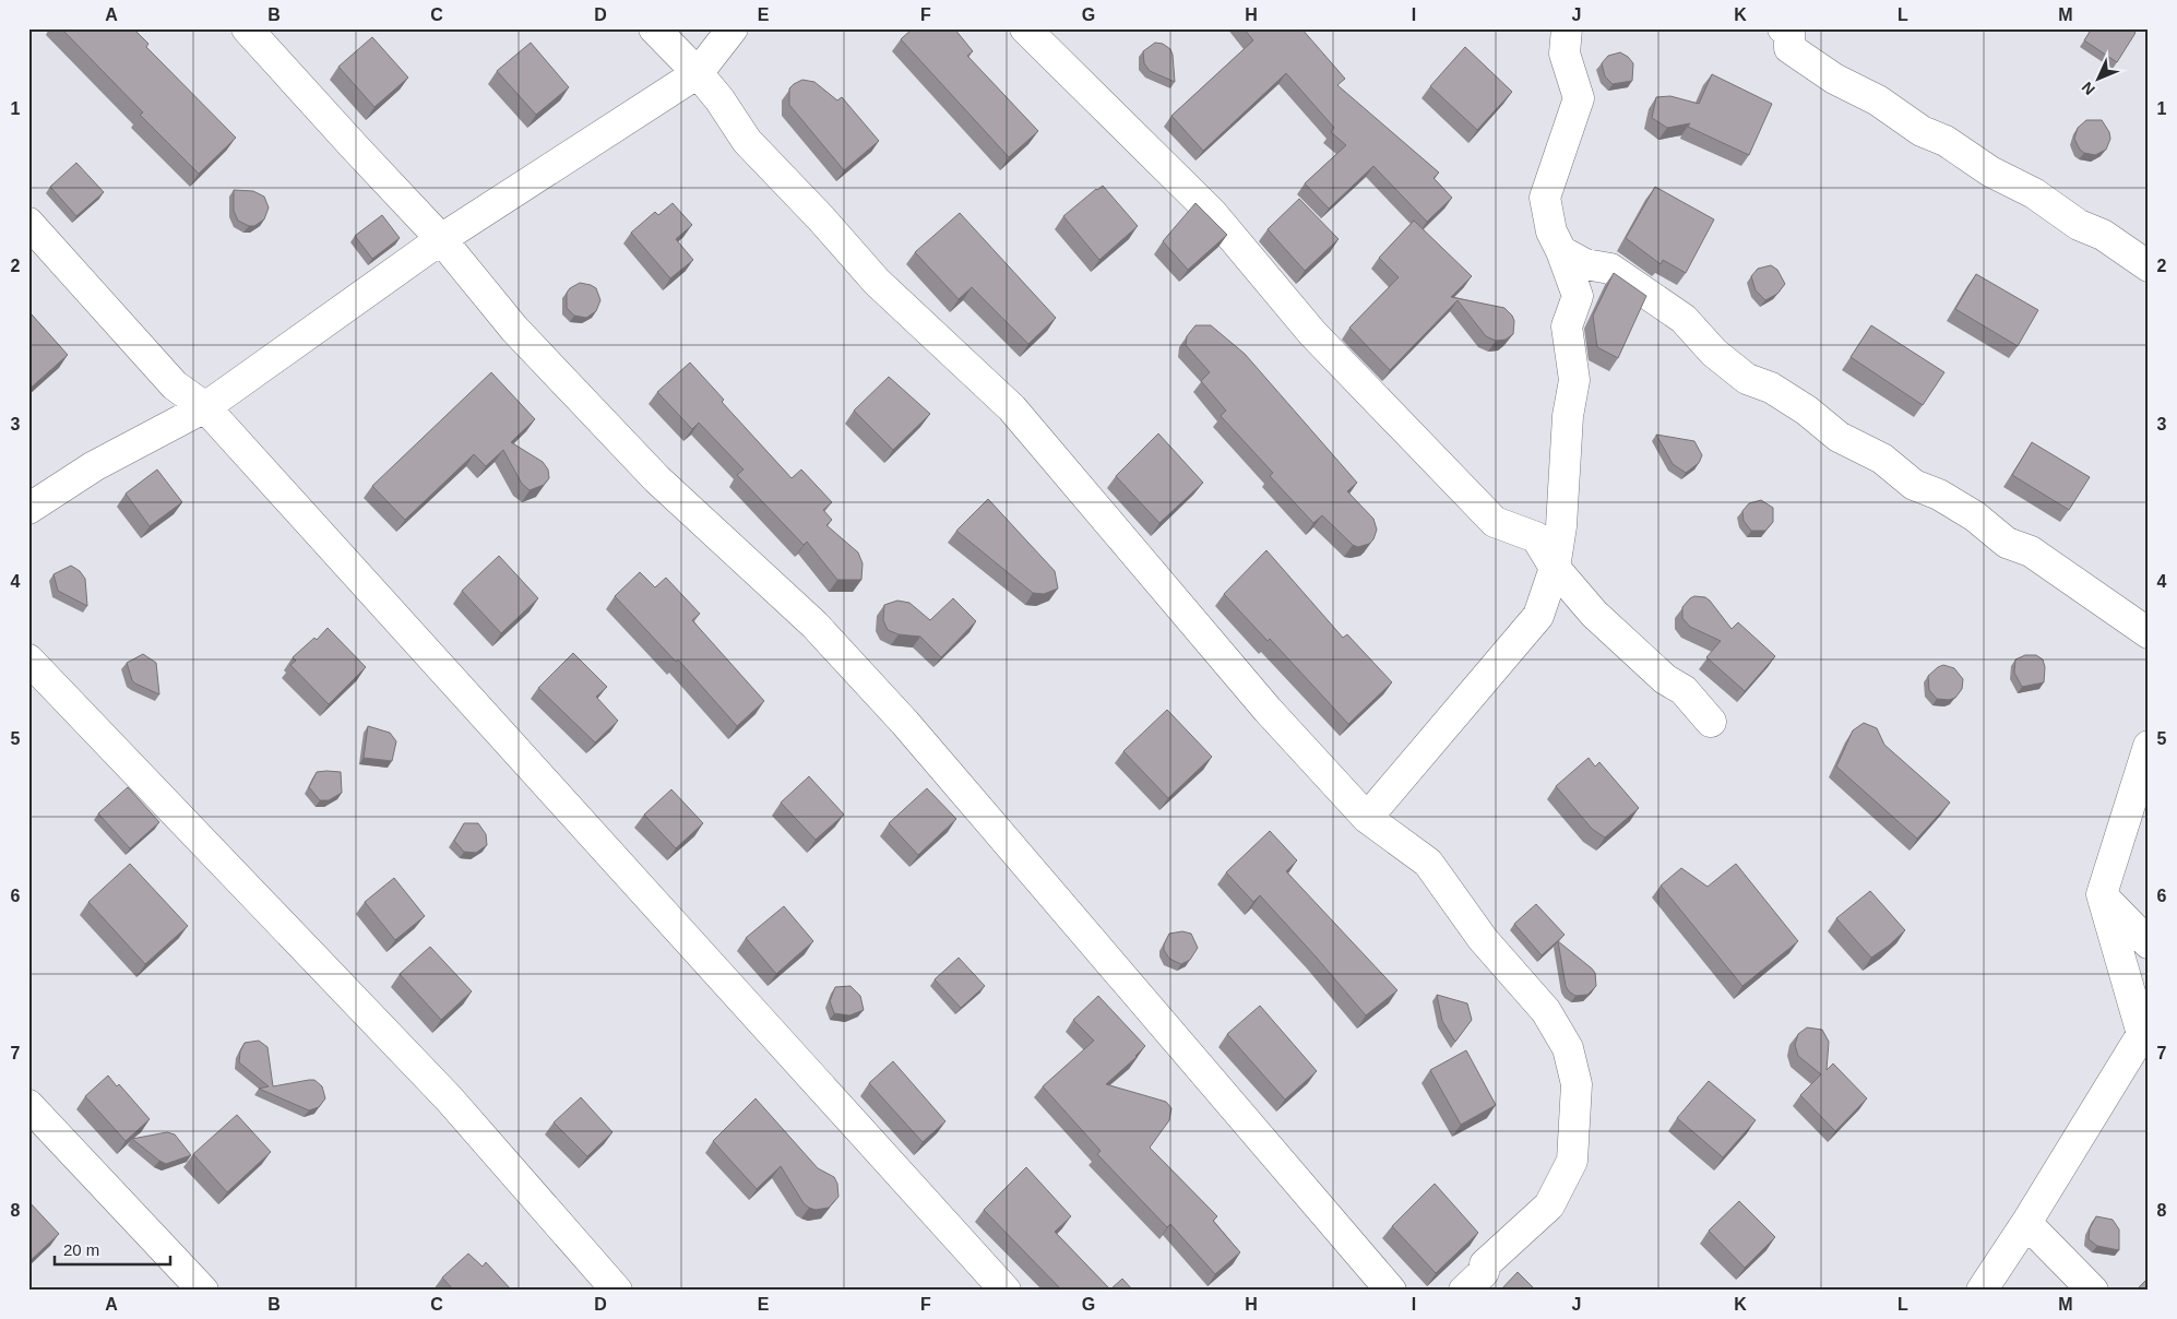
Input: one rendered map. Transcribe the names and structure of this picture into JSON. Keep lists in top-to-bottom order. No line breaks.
{"scale_bar":"20 m","north":"bottom left","grid":{"columns":["A","B","C","D","E","F","G","H","I","J","K","L","M"],"rows":["1","2","3","4","5","6","7","8"]}}
